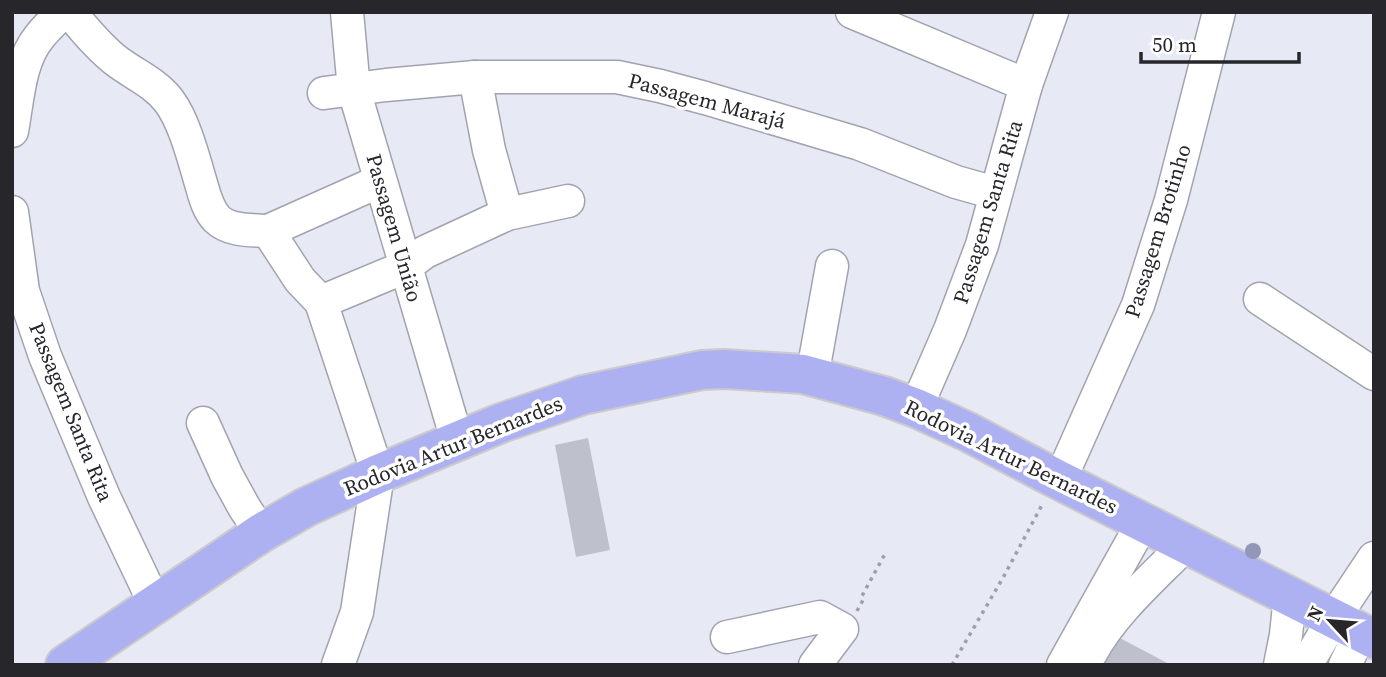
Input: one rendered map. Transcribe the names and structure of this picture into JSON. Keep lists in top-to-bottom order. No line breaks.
{"streets":{"main road":["Rodovia Artur Bernardes"],"street":["Passagem Marajá","Passagem Santa Rita","Passagem União","Passagem Brotinho"]},"crossings":[["Passagem Marajá","Passagem Santa Rita"],["Passagem Marajá","Passagem União"],["Passagem Santa Rita","Rodovia Artur Bernardes"],["Passagem União","Rodovia Artur Bernardes"],["Passagem Brotinho","Rodovia Artur Bernardes"]],"scale_bar":"50 m","north":"top left"}
